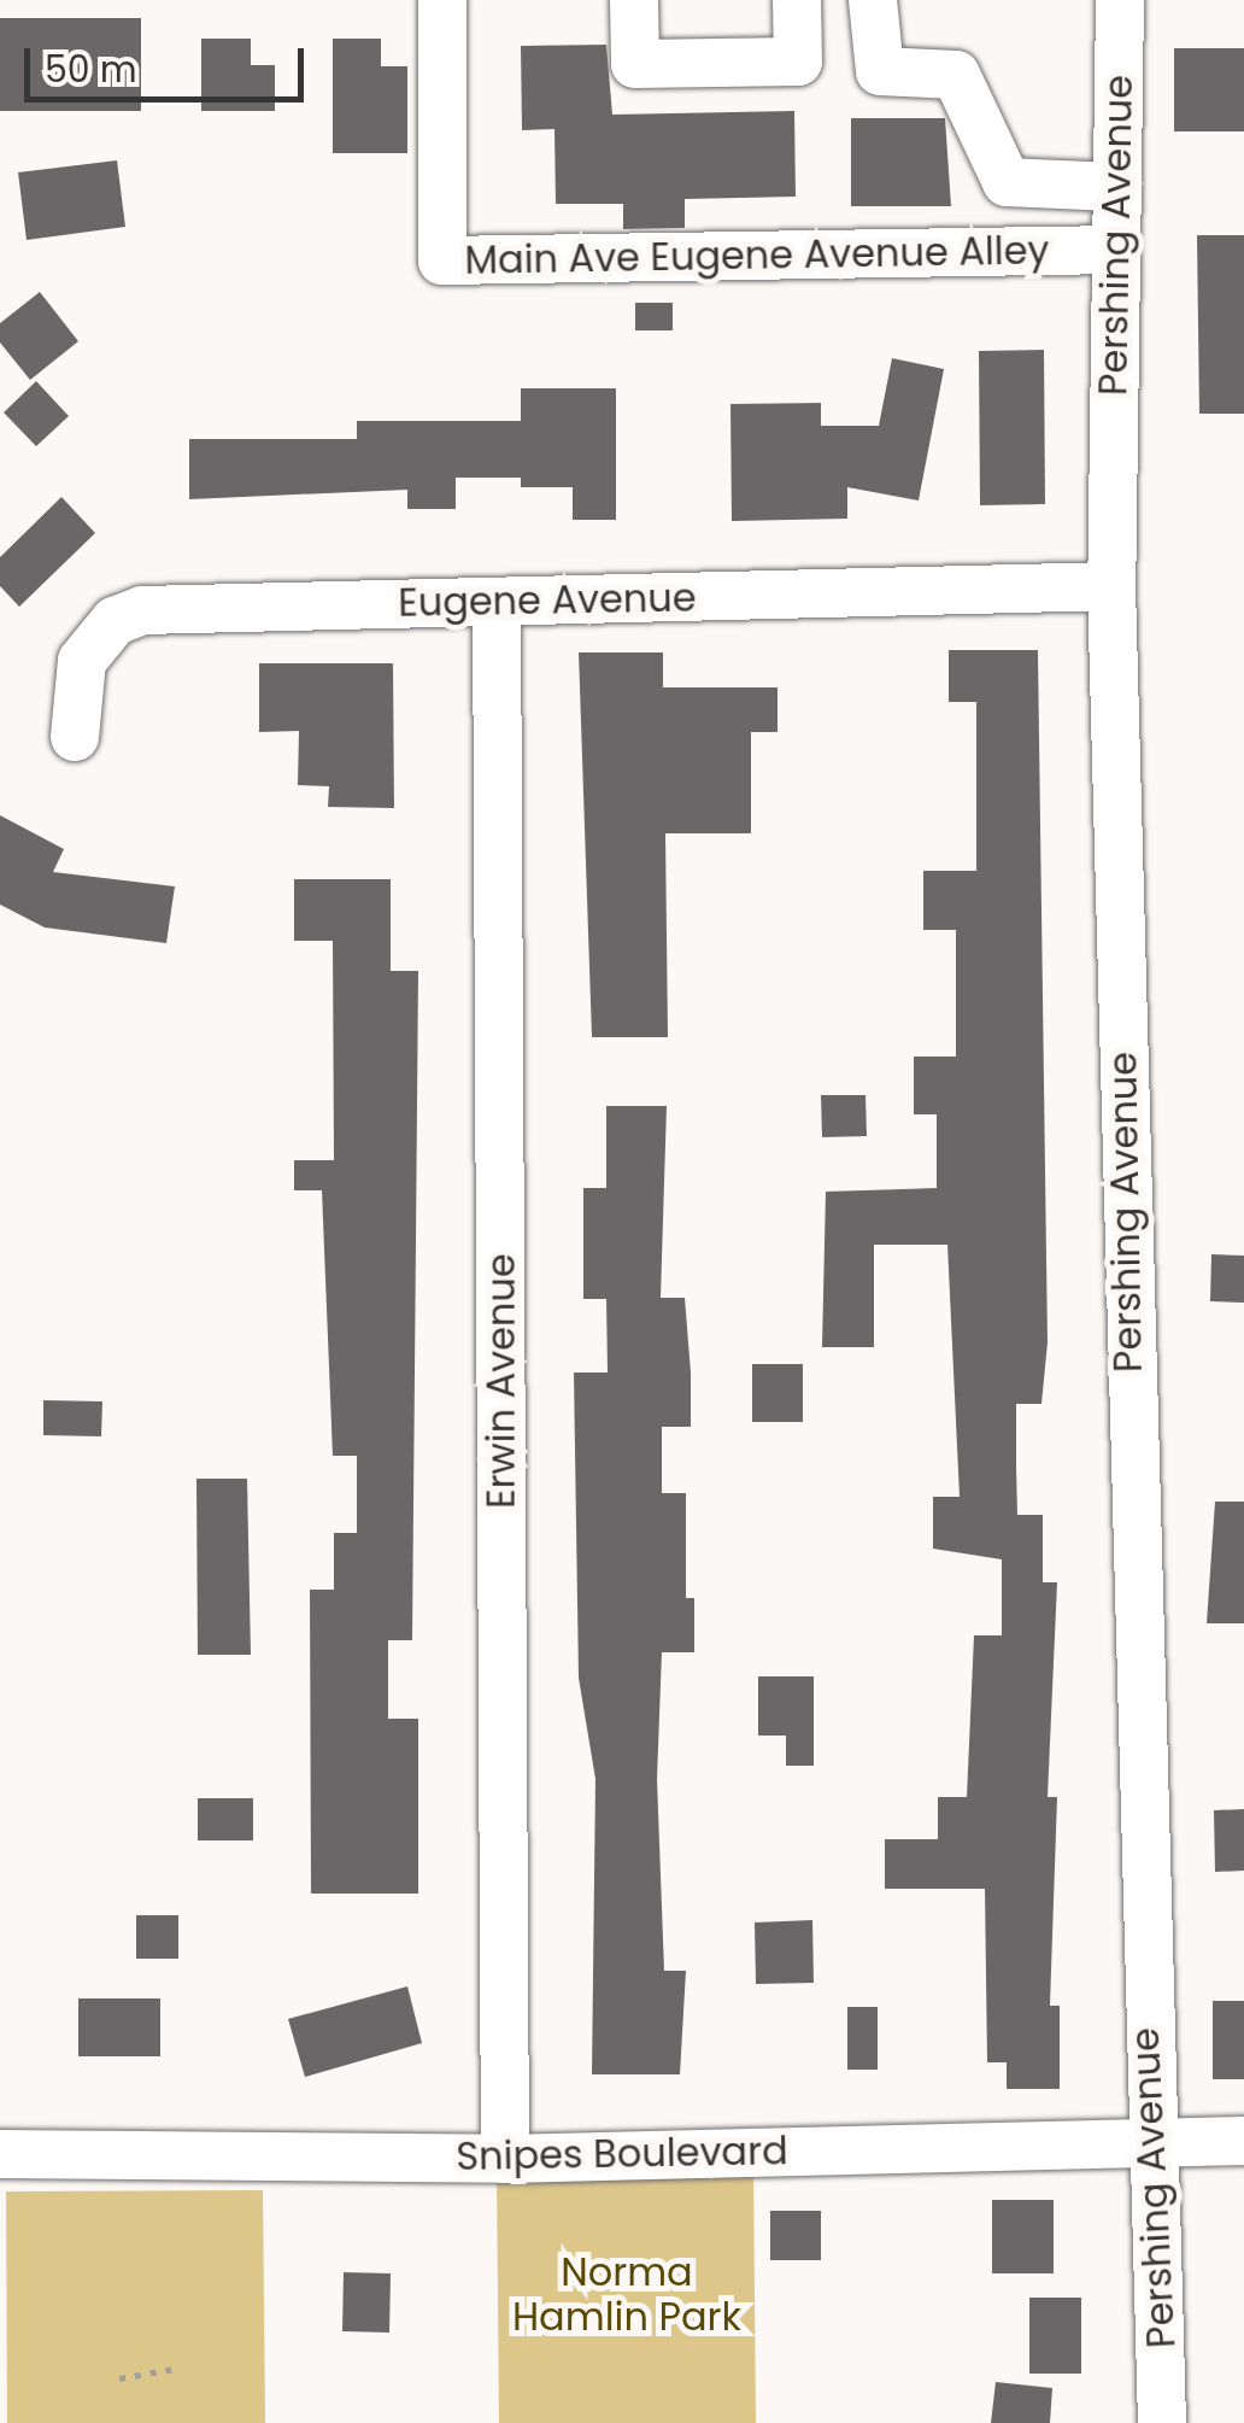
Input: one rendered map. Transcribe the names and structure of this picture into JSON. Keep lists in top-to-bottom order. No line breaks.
{"streets":{"street":["Pershing Avenue","Main Ave Eugene Avenue Alley","Eugene Avenue","Erwin Avenue","Snipes Boulevard"]},"crossings":[["Pershing Avenue","Main Ave Eugene Avenue Alley"],["Pershing Avenue","Eugene Avenue"],["Pershing Avenue","Snipes Boulevard"],["Eugene Avenue","Erwin Avenue"],["Erwin Avenue","Snipes Boulevard"]],"parks":["Norma Hamlin Park"],"scale_bar":"50 m"}
